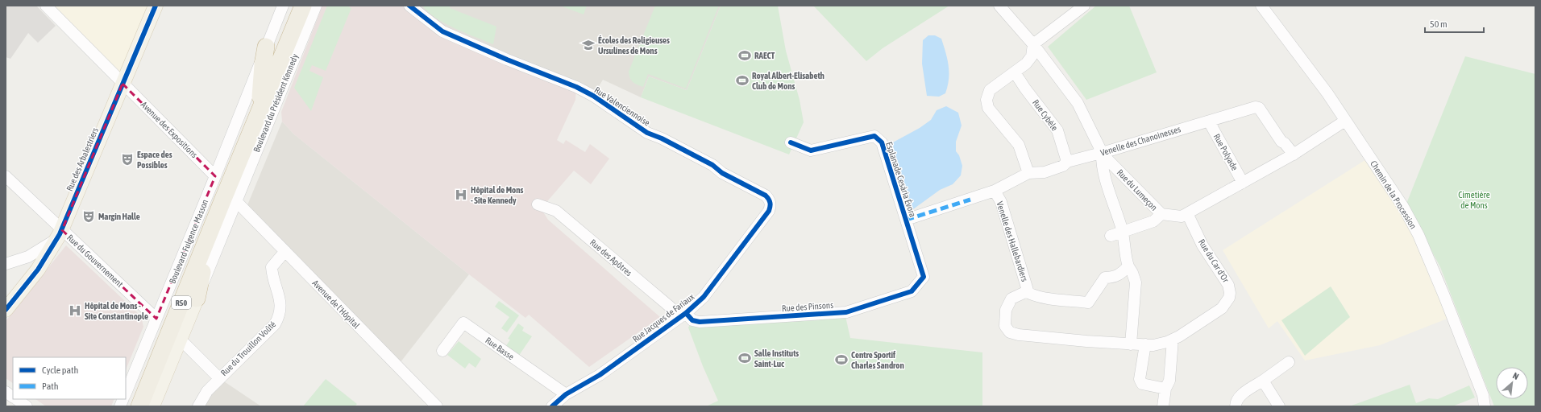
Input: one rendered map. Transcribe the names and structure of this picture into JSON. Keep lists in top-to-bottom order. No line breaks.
{"streets":{"highway":["Boulevard du Président Kennedy","Boulevard Fulgence Masson","R50"],"main road":["Rue des Arbalestriers"],"street":["Rue Valenciennoise","Rue Cybèle","Avenue des Expositions","Venelle des Chanoinesses","Rue Polyade","Esplanade Cesária Évora","Rue du Lumeçon","Chemin de la Procession","Venelle des Hallebardiers","Rue des Apôtres","Rue du Gouvernement","Rue du Car d'Or","Avenue de l'Hôpital","Rue des Pinsons","Rue Jacques de Fariaux","Rue du Trouillon Voûté","Rue Basse"]},"crossings":[["Boulevard du Président Kennedy","Boulevard Fulgence Masson"],["Boulevard du Président Kennedy","Avenue de l'Hôpital"],["Rue Valenciennoise","Rue Jacques de Fariaux"],["Rue Cybèle","Venelle des Chanoinesses"],["Avenue des Expositions","Rue des Arbalestriers"],["Avenue des Expositions","Boulevard Fulgence Masson"],["Venelle des Chanoinesses","Rue Polyade"],["Venelle des Chanoinesses","Esplanade Cesária Évora"],["Venelle des Chanoinesses","Rue du Lumeçon"],["Venelle des Chanoinesses","Venelle des Hallebardiers"],["Rue Polyade","Rue du Lumeçon"],["Rue des Arbalestriers","Rue du Gouvernement"],["Esplanade Cesária Évora","Rue des Pinsons"],["Rue du Lumeçon","Chemin de la Procession"],["Rue du Lumeçon","Rue du Car d'Or"],["Boulevard Fulgence Masson","Rue du Gouvernement"],["Boulevard Fulgence Masson","Avenue de l'Hôpital"],["Venelle des Hallebardiers","Rue du Car d'Or"],["Rue des Apôtres","Rue des Pinsons"],["Rue des Apôtres","Rue Jacques de Fariaux"],["Avenue de l'Hôpital","Rue du Trouillon Voûté"],["Rue des Pinsons","Rue Jacques de Fariaux"],["Rue Jacques de Fariaux","Rue Basse"]],"parks":["Cimetière de Mons"],"places":{"school or university":["Écoles des Religieuses Ursulines de Mons"],"sports":["RAECT","Royal Albert-Elisabeth Club de Mons","Salle Instituts Saint-Luc","Centre Sportif Charles Sandron"],"theatre":["Espace des Possibles","Margin Halle"],"hospital":["Hôpital de Mons - Site Kennedy","Hôpital de Mons - Site Constantinople"]},"legend":["Cycle path","Path"],"scale_bar":"50 m","north":"top right"}
